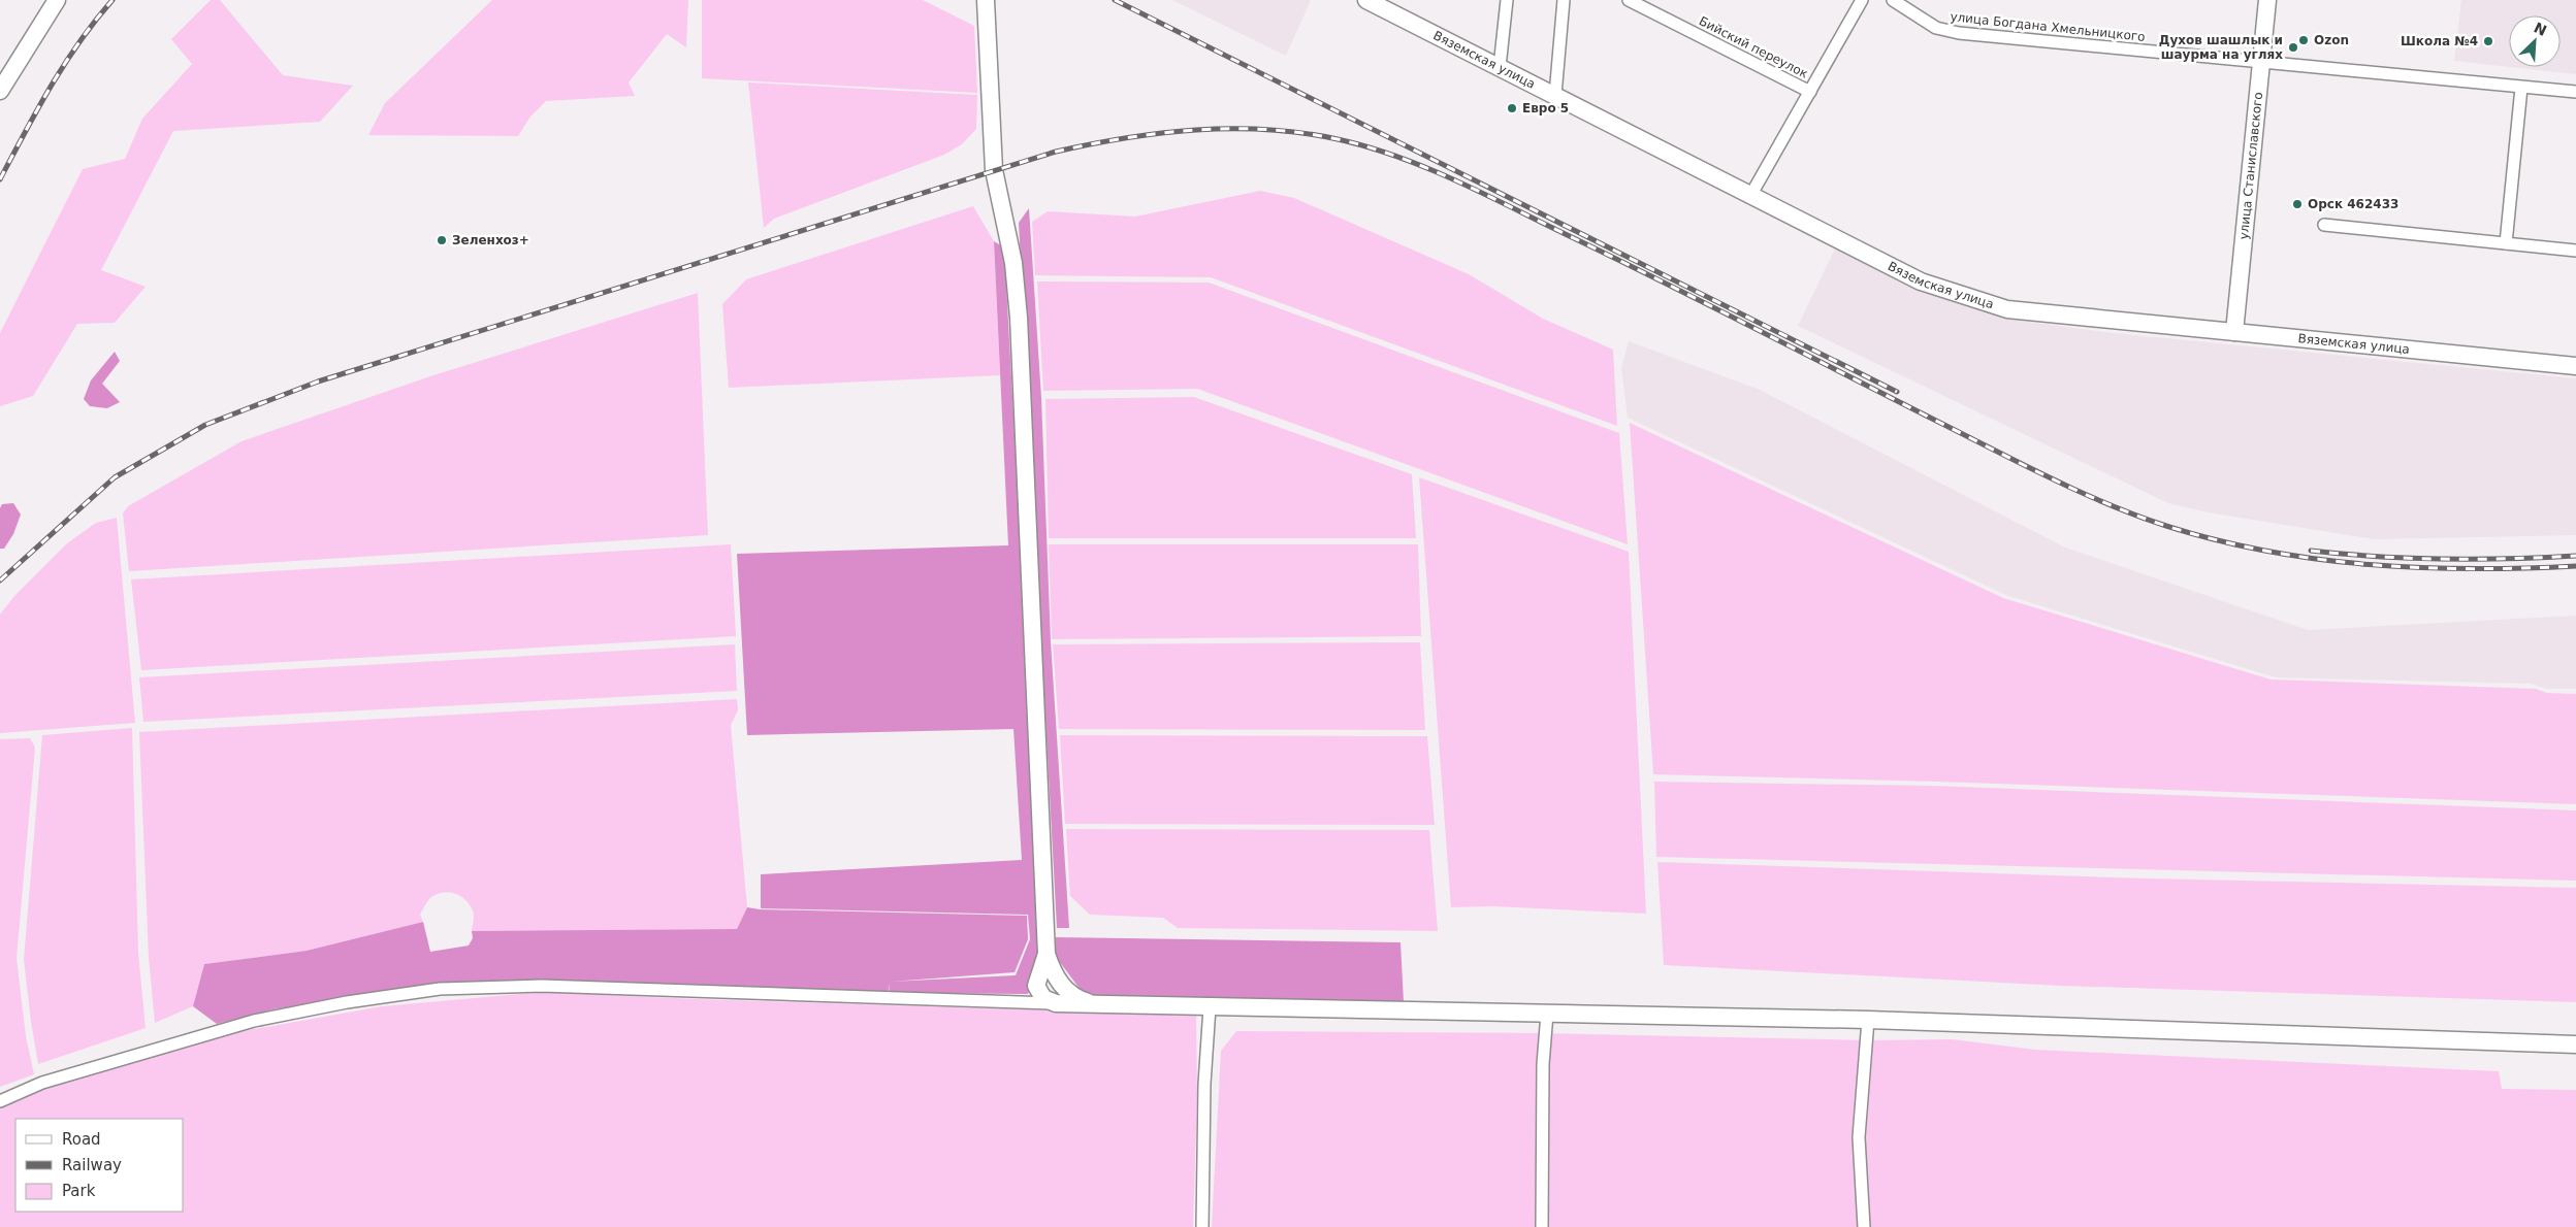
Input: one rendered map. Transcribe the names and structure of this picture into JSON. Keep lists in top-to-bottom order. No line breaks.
{"streets":{"main road":["Вяземская улица","улица Станиславского"],"street":["улица Богдана Хмельницкого","Бийский переулок"]},"crossings":[["улица Богдана Хмельницкого","улица Станиславского"],["Вяземская улица","улица Станиславского"]],"places":["Ozon","Школа №4","Духов шашлык и шаурма на углях","Евро 5","Орск 462433","Зеленхоз+"],"legend":["Road","Railway","Park"],"north":"top right"}
